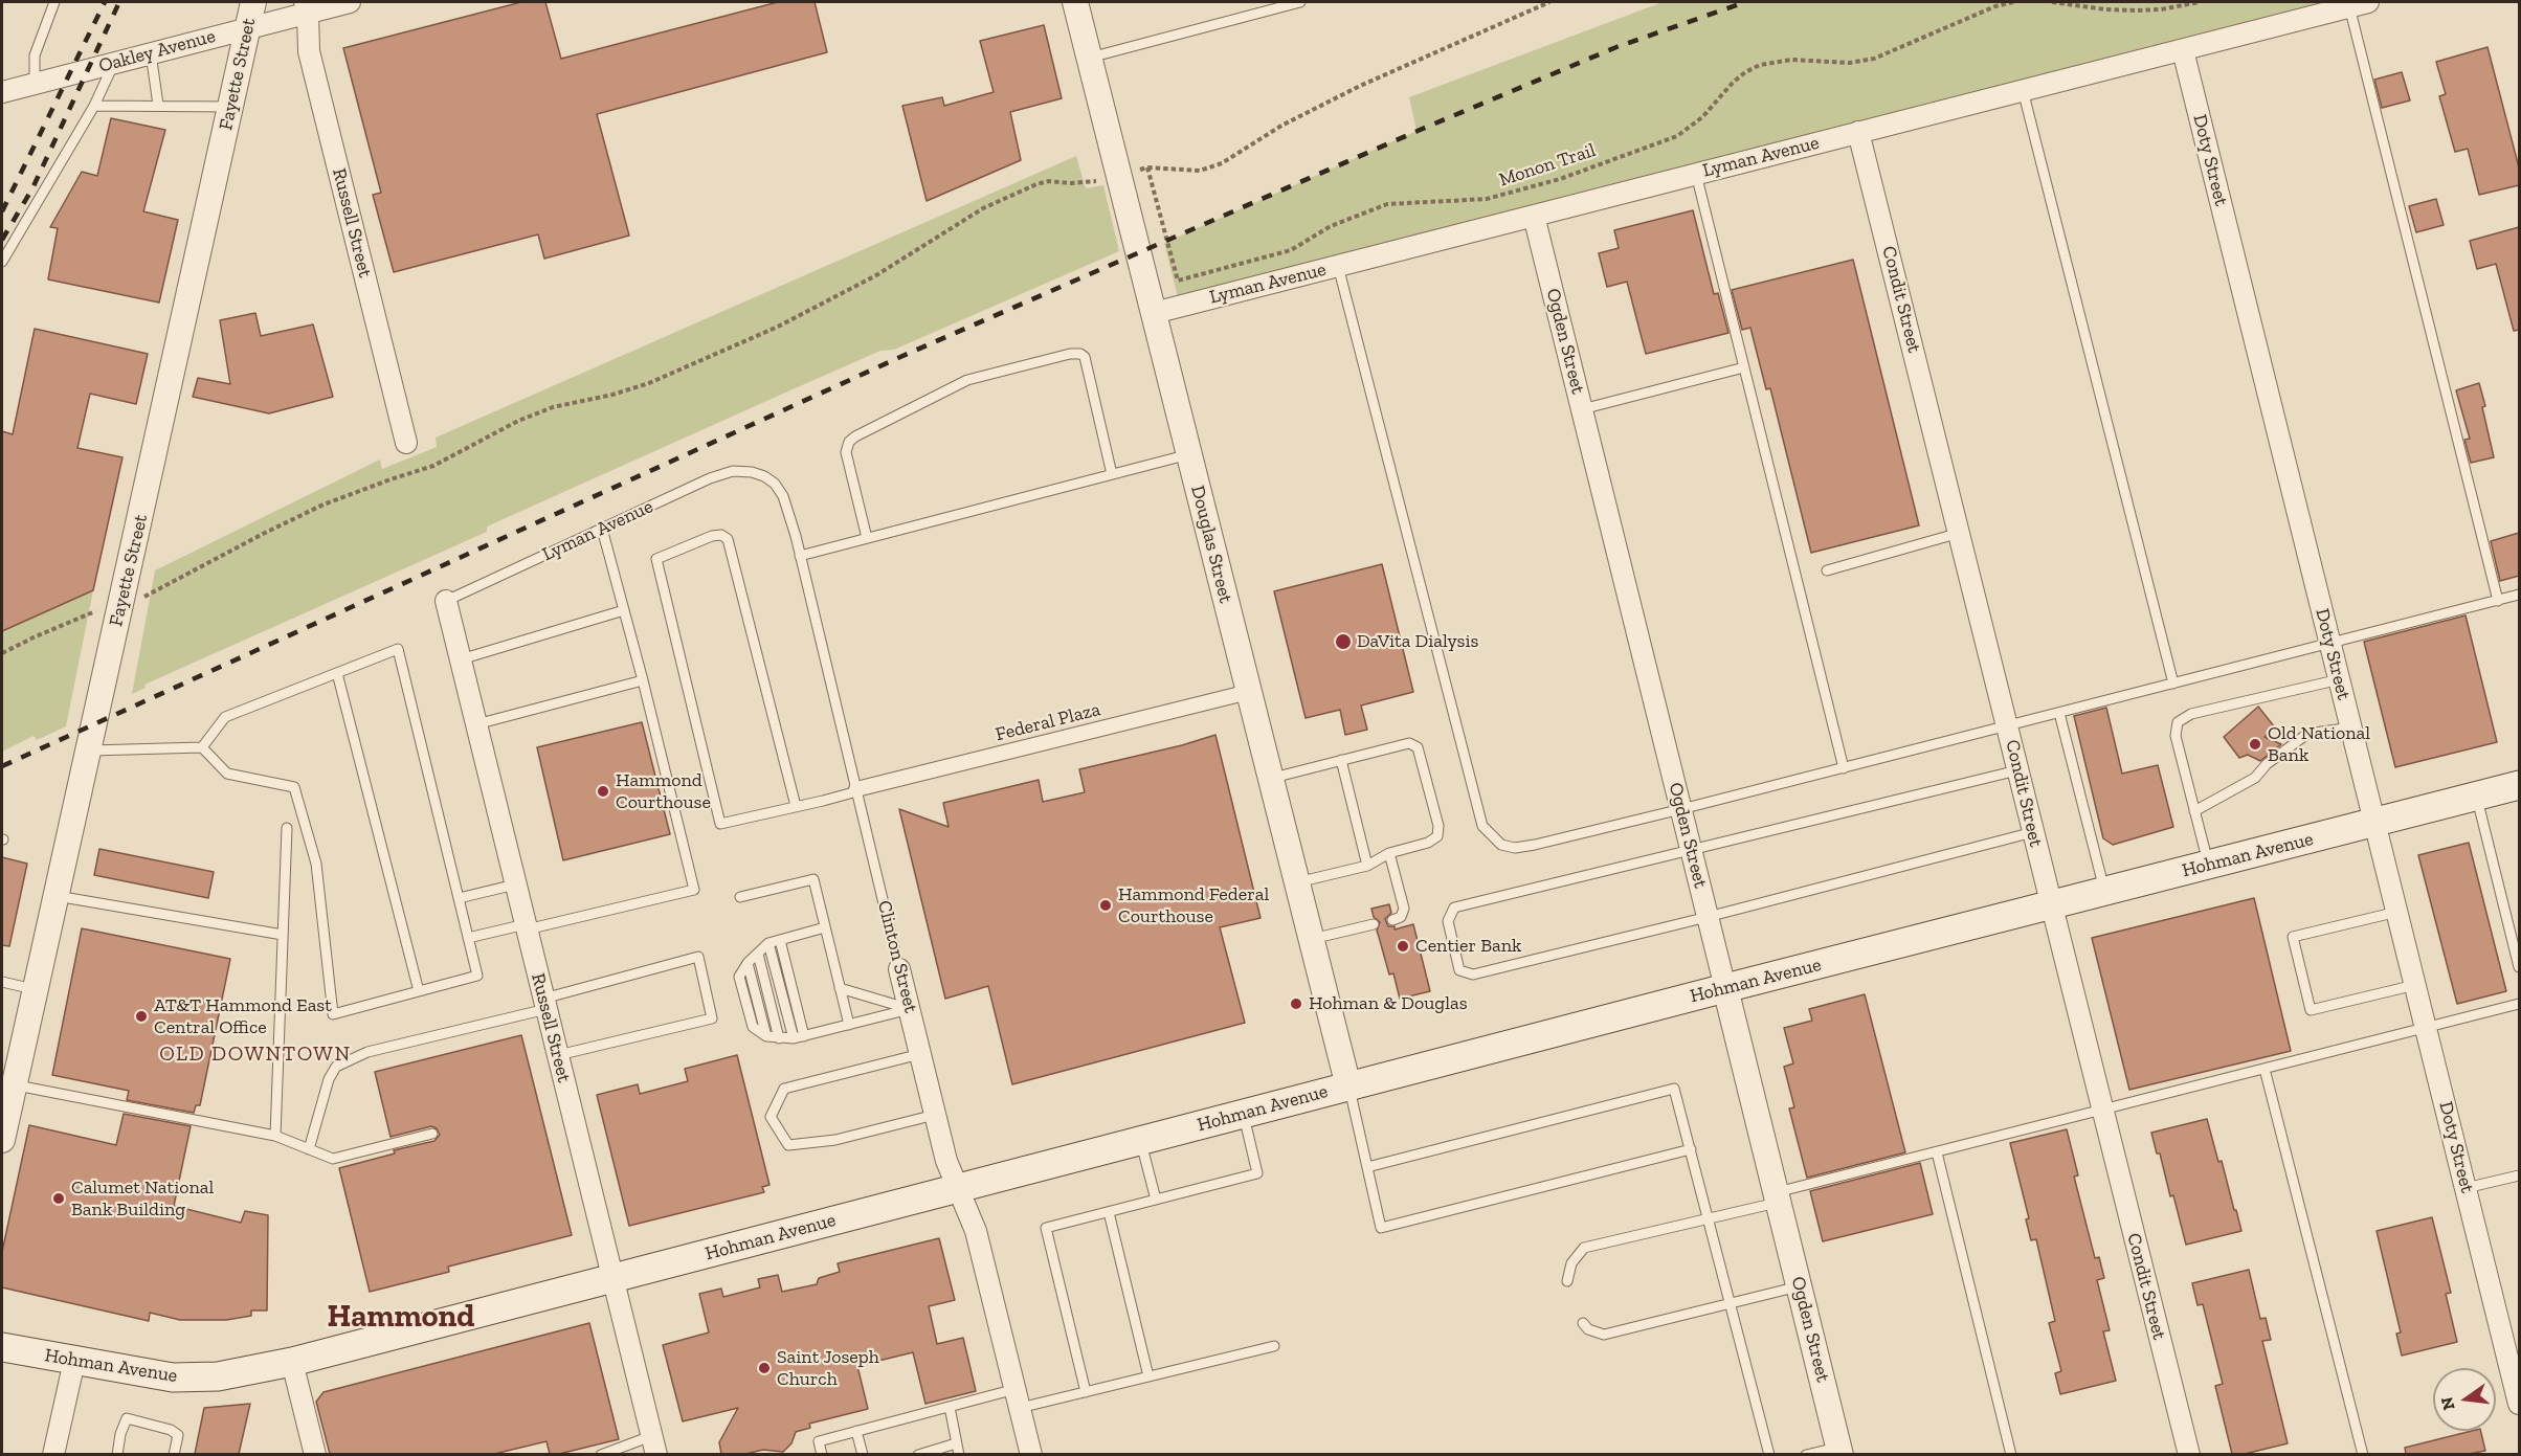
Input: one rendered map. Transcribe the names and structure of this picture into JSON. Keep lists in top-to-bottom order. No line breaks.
{"streets":{"main road":["Hohman Avenue"],"street":["Oakley Avenue","Fayette Street","Lyman Avenue","Doty Street","Russell Street","Condit Street","Ogden Street","Douglas Street","Federal Plaza","Clinton Street"],"path":["Monon Trail"]},"crossings":[["Oakley Avenue","Fayette Street"],["Oakley Avenue","Russell Street"],["Lyman Avenue","Doty Street"],["Lyman Avenue","Russell Street"],["Lyman Avenue","Condit Street"],["Lyman Avenue","Ogden Street"],["Lyman Avenue","Douglas Street"],["Lyman Avenue","Clinton Street"],["Doty Street","Hohman Avenue"],["Russell Street","Hohman Avenue"],["Condit Street","Hohman Avenue"],["Ogden Street","Hohman Avenue"],["Douglas Street","Federal Plaza"],["Douglas Street","Hohman Avenue"],["Federal Plaza","Clinton Street"],["Hohman Avenue","Clinton Street"]],"districts":["OLD DOWNTOWN","Hammond"],"places":["DaVita Dialysis","Old National Bank","Hammond Courthouse","Hammond Federal Courthouse","Centier Bank","Hohman & Douglas","AT&T Hammond East Central Office","Calumet National Bank Building","Saint Joseph Church"],"north":"left"}
